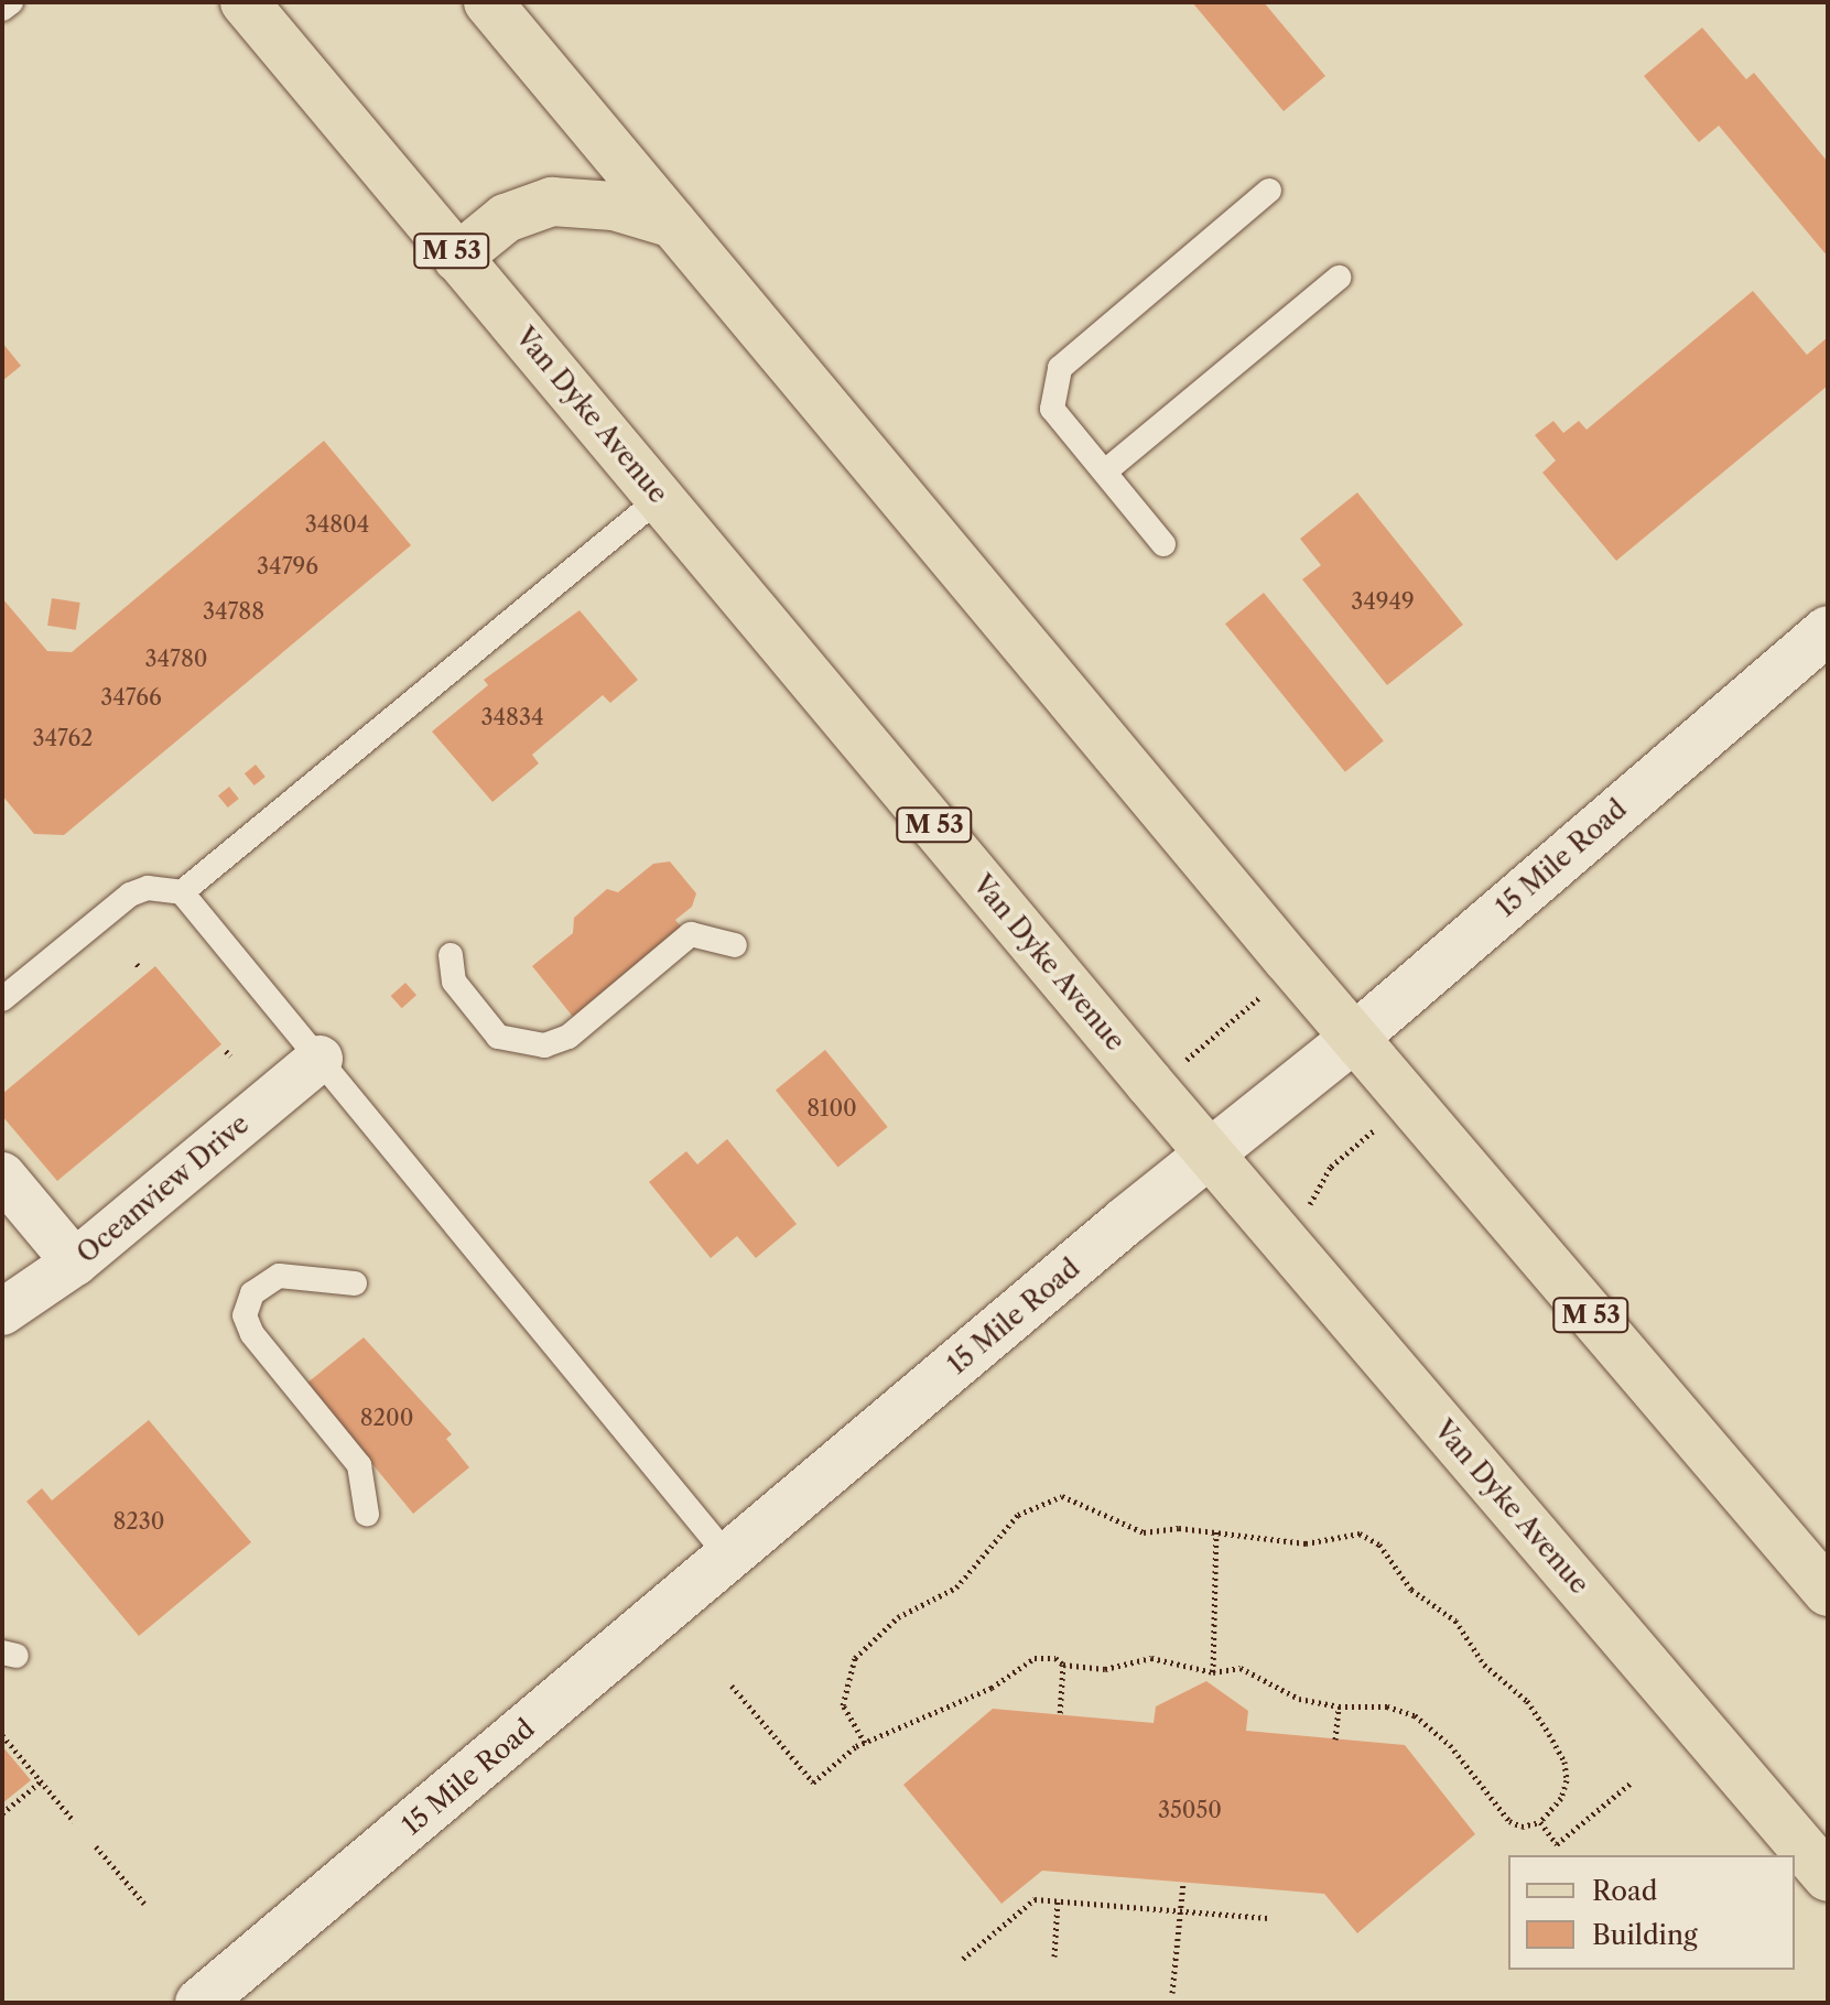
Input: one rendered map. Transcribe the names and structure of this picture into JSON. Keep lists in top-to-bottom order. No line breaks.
{"streets":{"main road":["M 53","Van Dyke Avenue","15 Mile Road"],"street":["Oceanview Drive"]},"crossings":[["M 53","15 Mile Road"],["Van Dyke Avenue","15 Mile Road"]],"house_numbers":["34804","34796","34949","34788","34780","34766","34834","34762","8100","8200","8230","35050"],"legend":["Road","Building"]}
